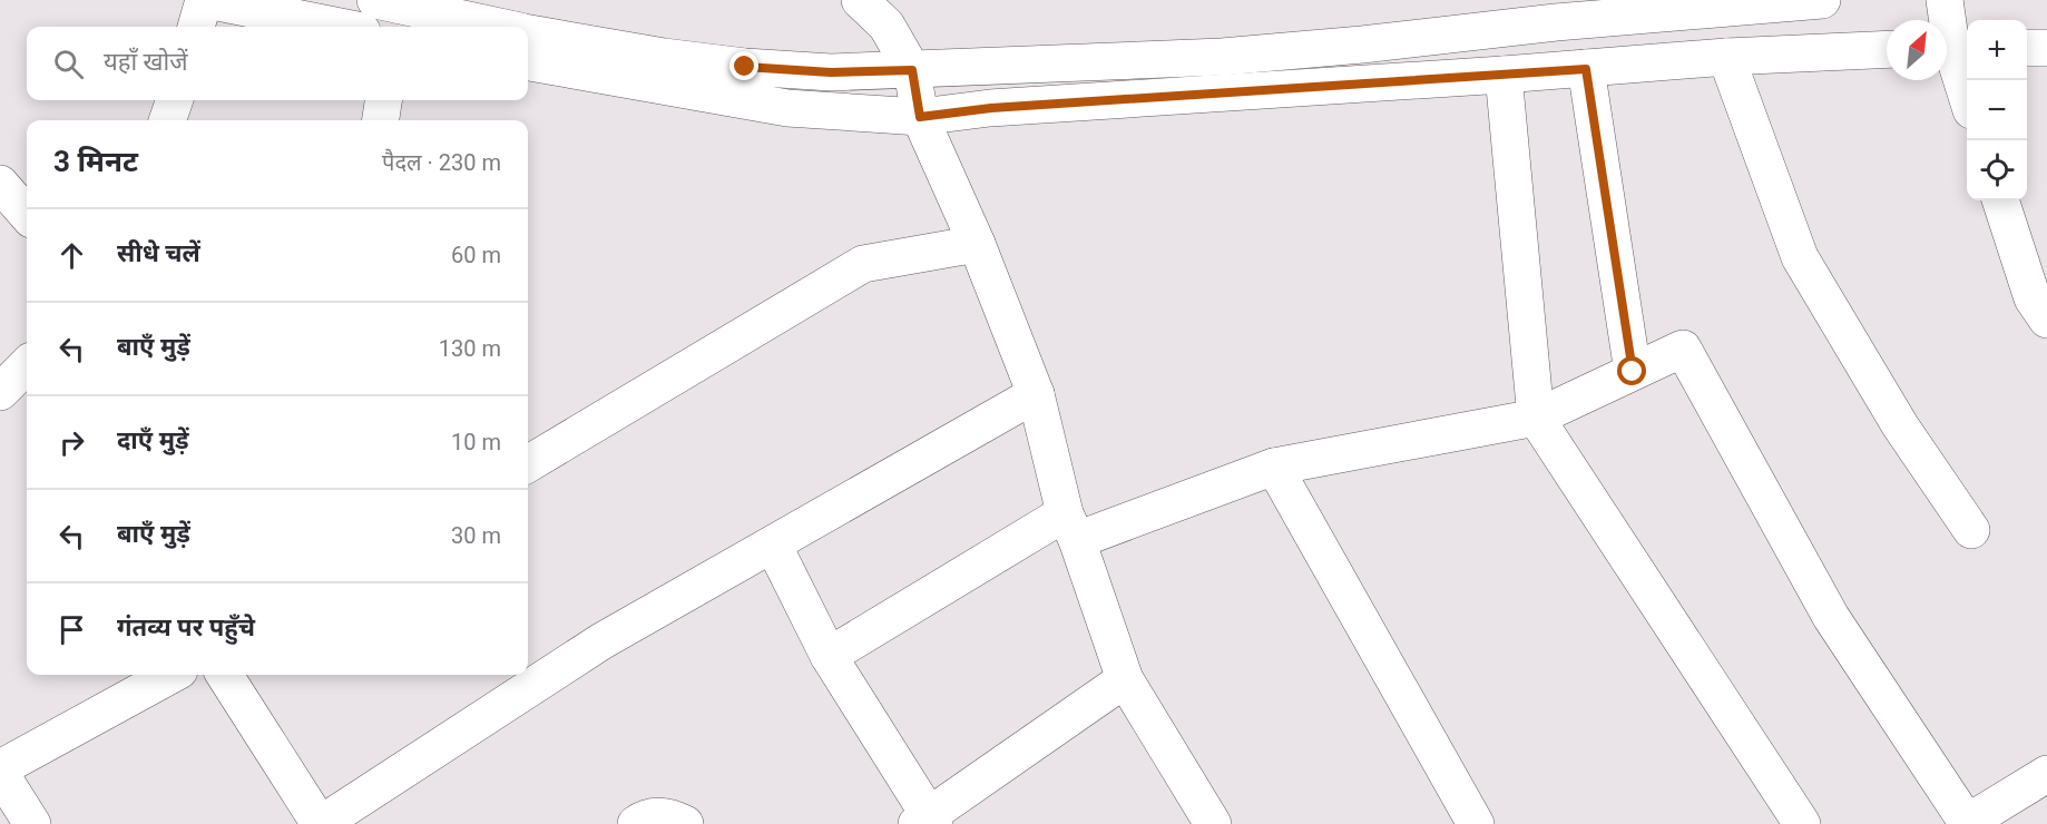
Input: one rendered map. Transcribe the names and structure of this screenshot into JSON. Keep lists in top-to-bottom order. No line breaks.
{"north":"top right","page":{"map_buttons":["+","−"],"search":"यहाँ खोजें","heading":["3 मिनट","पैदल · 230 m"],"list":[["सीधे चलें","60 m"],["बाएँ मुड़ें","130 m"],["दाएँ मुड़ें","10 m"],["बाएँ मुड़ें","30 m"],"गंतव्य पर पहुँचे"]}}
